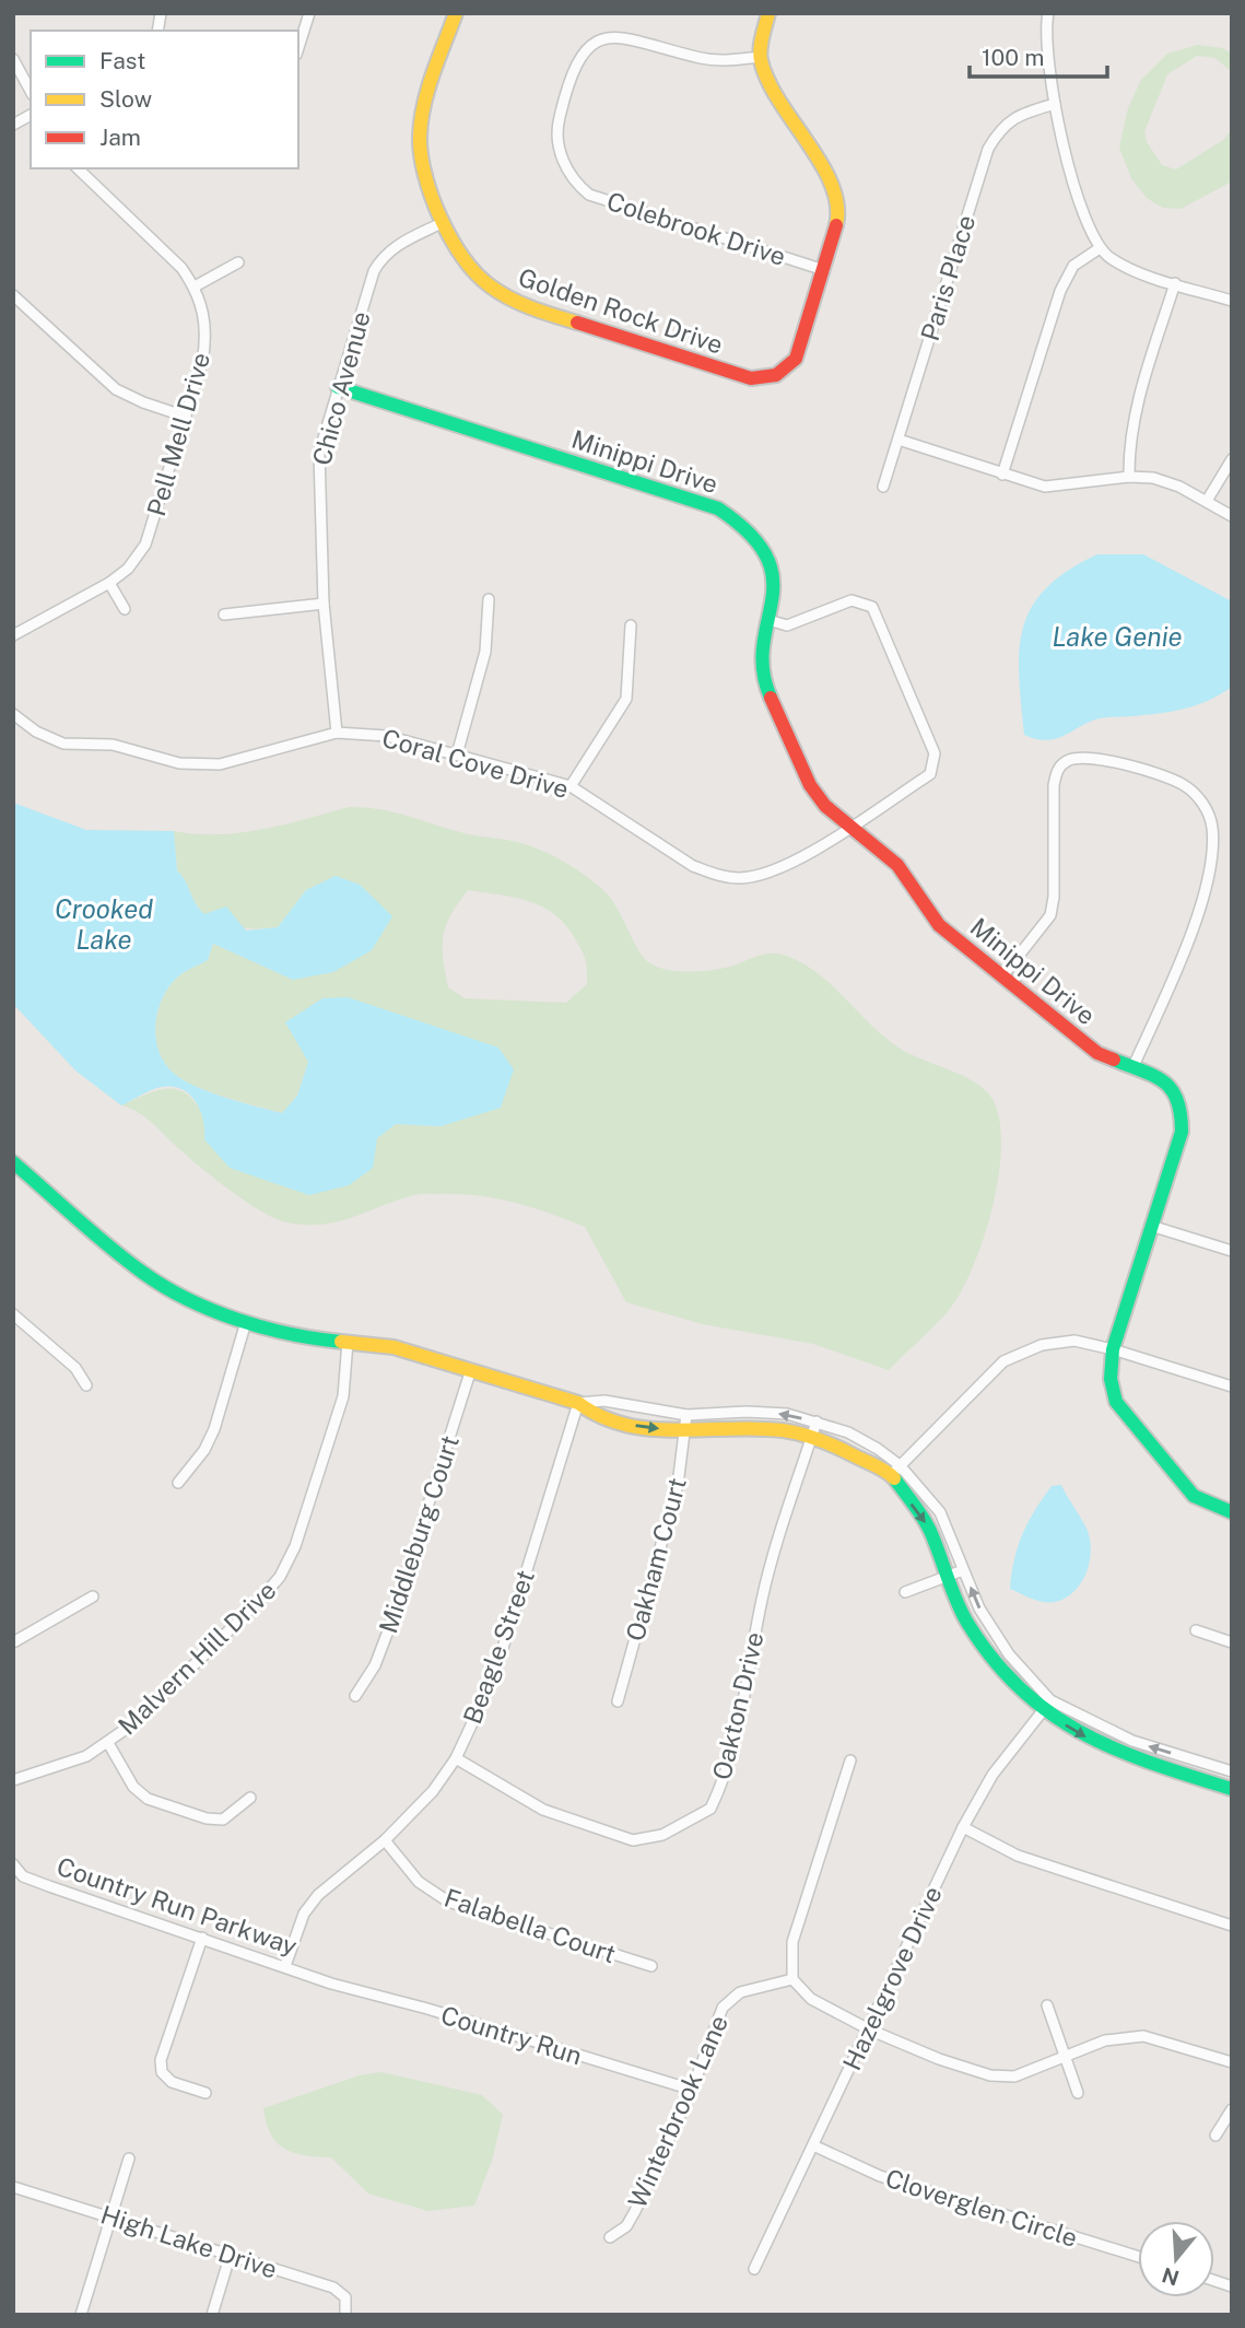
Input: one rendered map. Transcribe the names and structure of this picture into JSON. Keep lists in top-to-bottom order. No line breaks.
{"streets":{"street":["Colebrook Drive","Paris Place","Golden Rock Drive","Chico Avenue","Pell Mell Drive","Minippi Drive","Coral Cove Drive","Middleburg Court","Oakham Court","Beagle Street","Malvern Hill Drive","Oakton Drive","Country Run Parkway","Falabella Court","Hazelgrove Drive","Country Run","Winterbrook Lane","Cloverglen Circle","High Lake Drive"]},"crossings":[["Colebrook Drive","Golden Rock Drive"],["Golden Rock Drive","Chico Avenue"],["Chico Avenue","Minippi Drive"],["Chico Avenue","Coral Cove Drive"],["Minippi Drive","Coral Cove Drive"],["Beagle Street","Oakton Drive"],["Beagle Street","Country Run Parkway"],["Beagle Street","Falabella Court"],["Country Run Parkway","Country Run"],["Hazelgrove Drive","Cloverglen Circle"],["Country Run","Winterbrook Lane"]],"water":["Lake Genie","Crooked Lake"],"legend":["Fast","Slow","Jam"],"scale_bar":"100 m","north":"bottom"}
